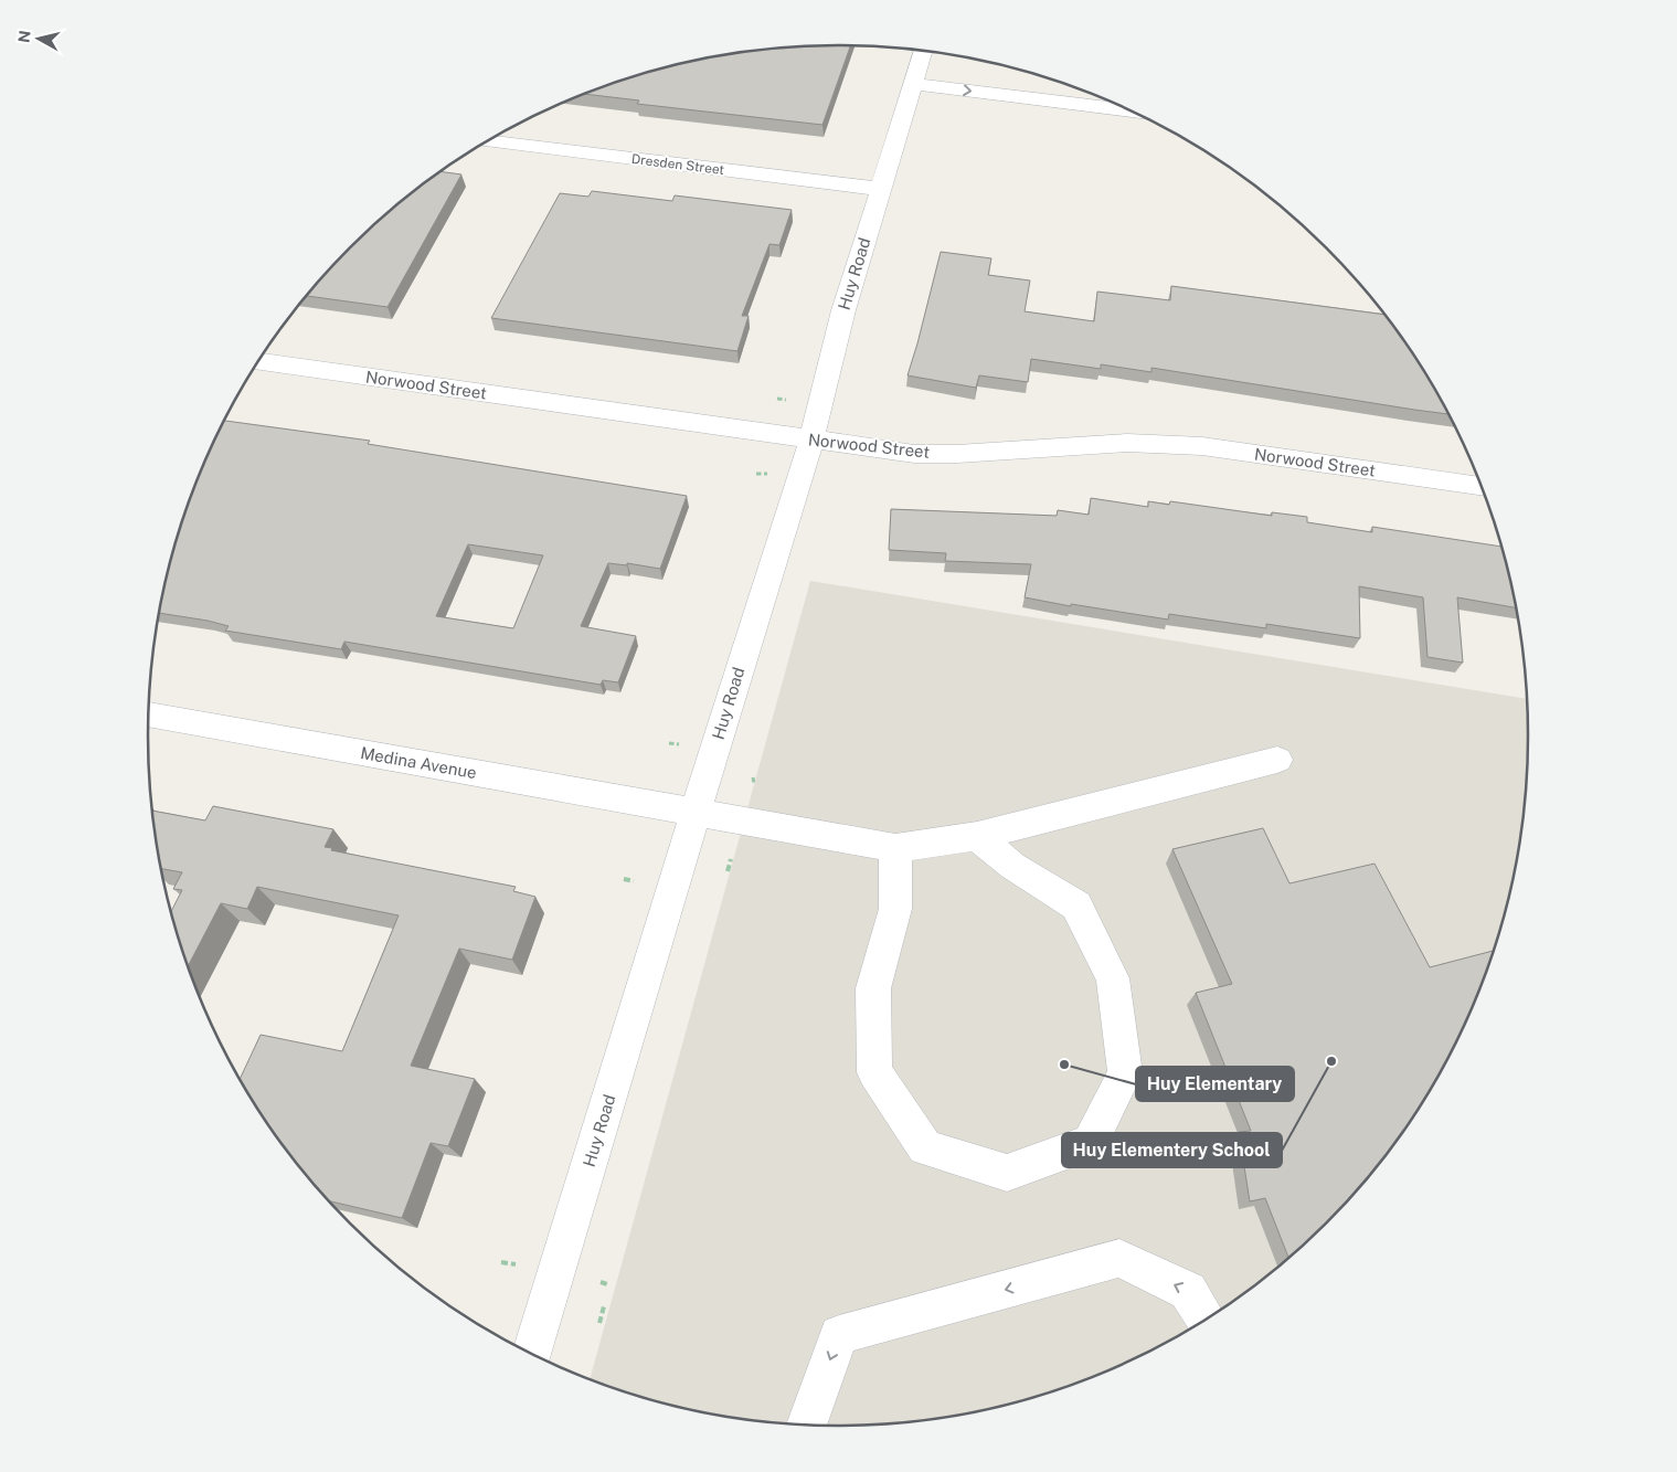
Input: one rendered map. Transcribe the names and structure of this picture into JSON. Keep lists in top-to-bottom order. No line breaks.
{"streets":{"street":["Dresden Street","Huy Road","Norwood Street","Medina Avenue"]},"crossings":[["Dresden Street","Huy Road"],["Huy Road","Norwood Street"],["Huy Road","Medina Avenue"]],"places":["Huy Elementery School","Huy Elementary"],"north":"left"}
